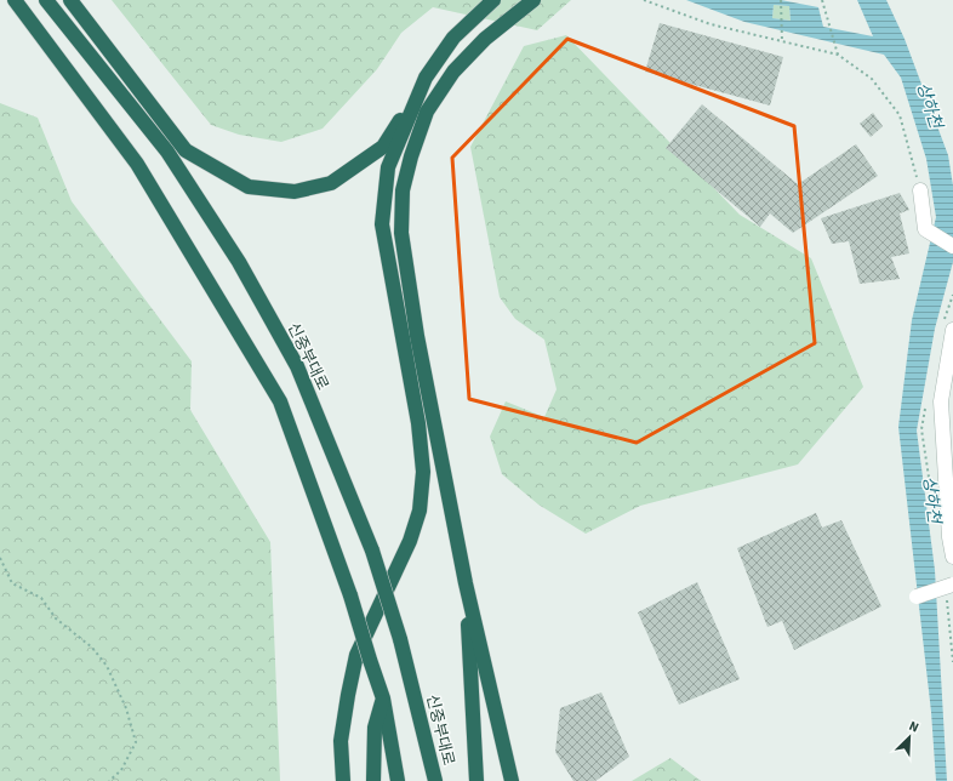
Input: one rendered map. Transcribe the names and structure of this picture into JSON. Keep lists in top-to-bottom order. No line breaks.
{"streets":{"highway":["신중부대로"]},"water":["상하천"],"north":"top right"}
